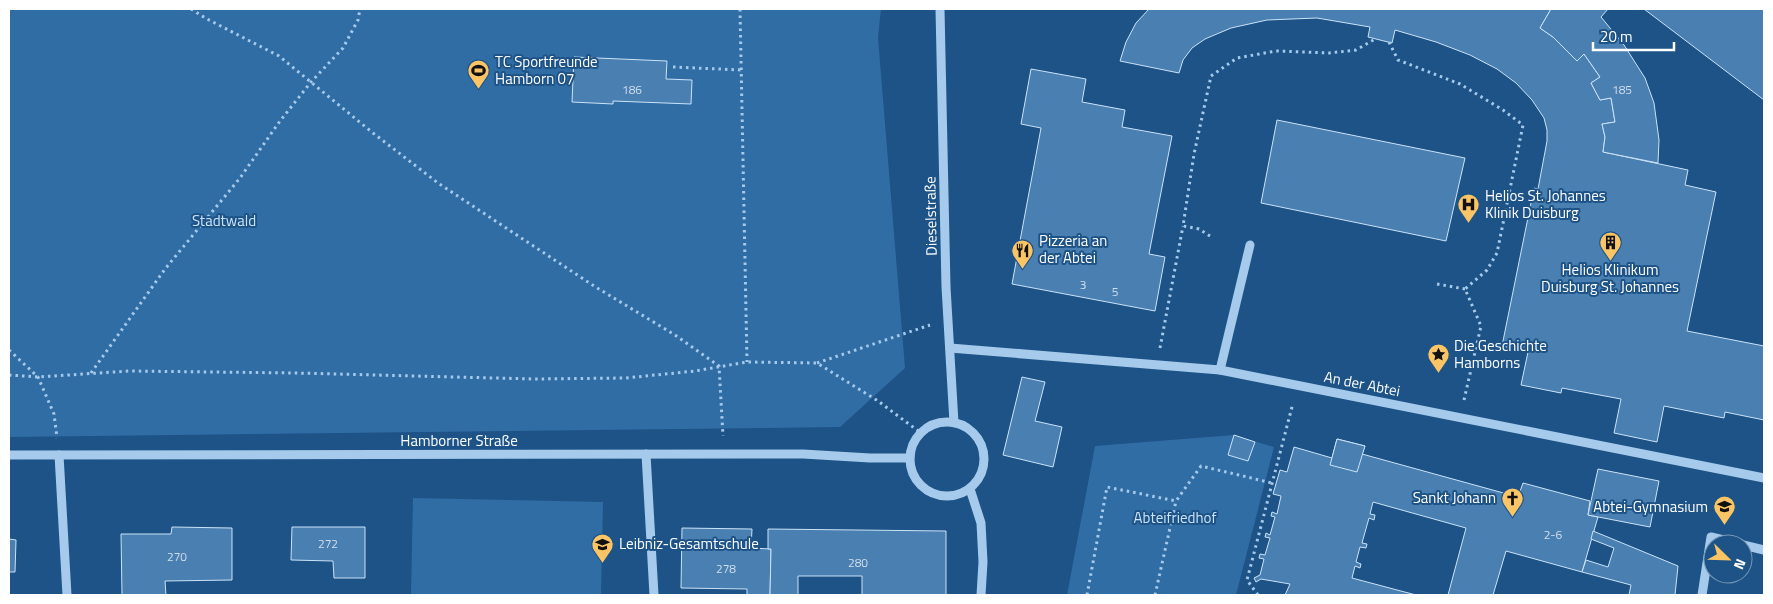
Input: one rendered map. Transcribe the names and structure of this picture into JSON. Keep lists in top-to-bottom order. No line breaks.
{"streets":{"street":["Dieselstraße","An der Abtei","Hamborner Straße"]},"crossings":[["Dieselstraße","An der Abtei"],["Dieselstraße","Hamborner Straße"]],"parks":["Stadtwald","Abteifriedhof"],"places":{"sports":["TC Sportfreunde Hamborn 07"],"hospital":["Helios St. Johannes Klinik Duisburg"],"building":["Helios Klinikum Duisburg St. Johannes"],"restaurant":["Pizzeria an der Abtei"],"place":["Die Geschichte Hamborns"],"church":["Sankt Johann"],"school or university":["Abtei-Gymnasium","Leibniz-Gesamtschule"]},"house_numbers":["186","185","3","5","2-6","272","270","280","278"],"scale_bar":"20 m","north":"bottom right"}
